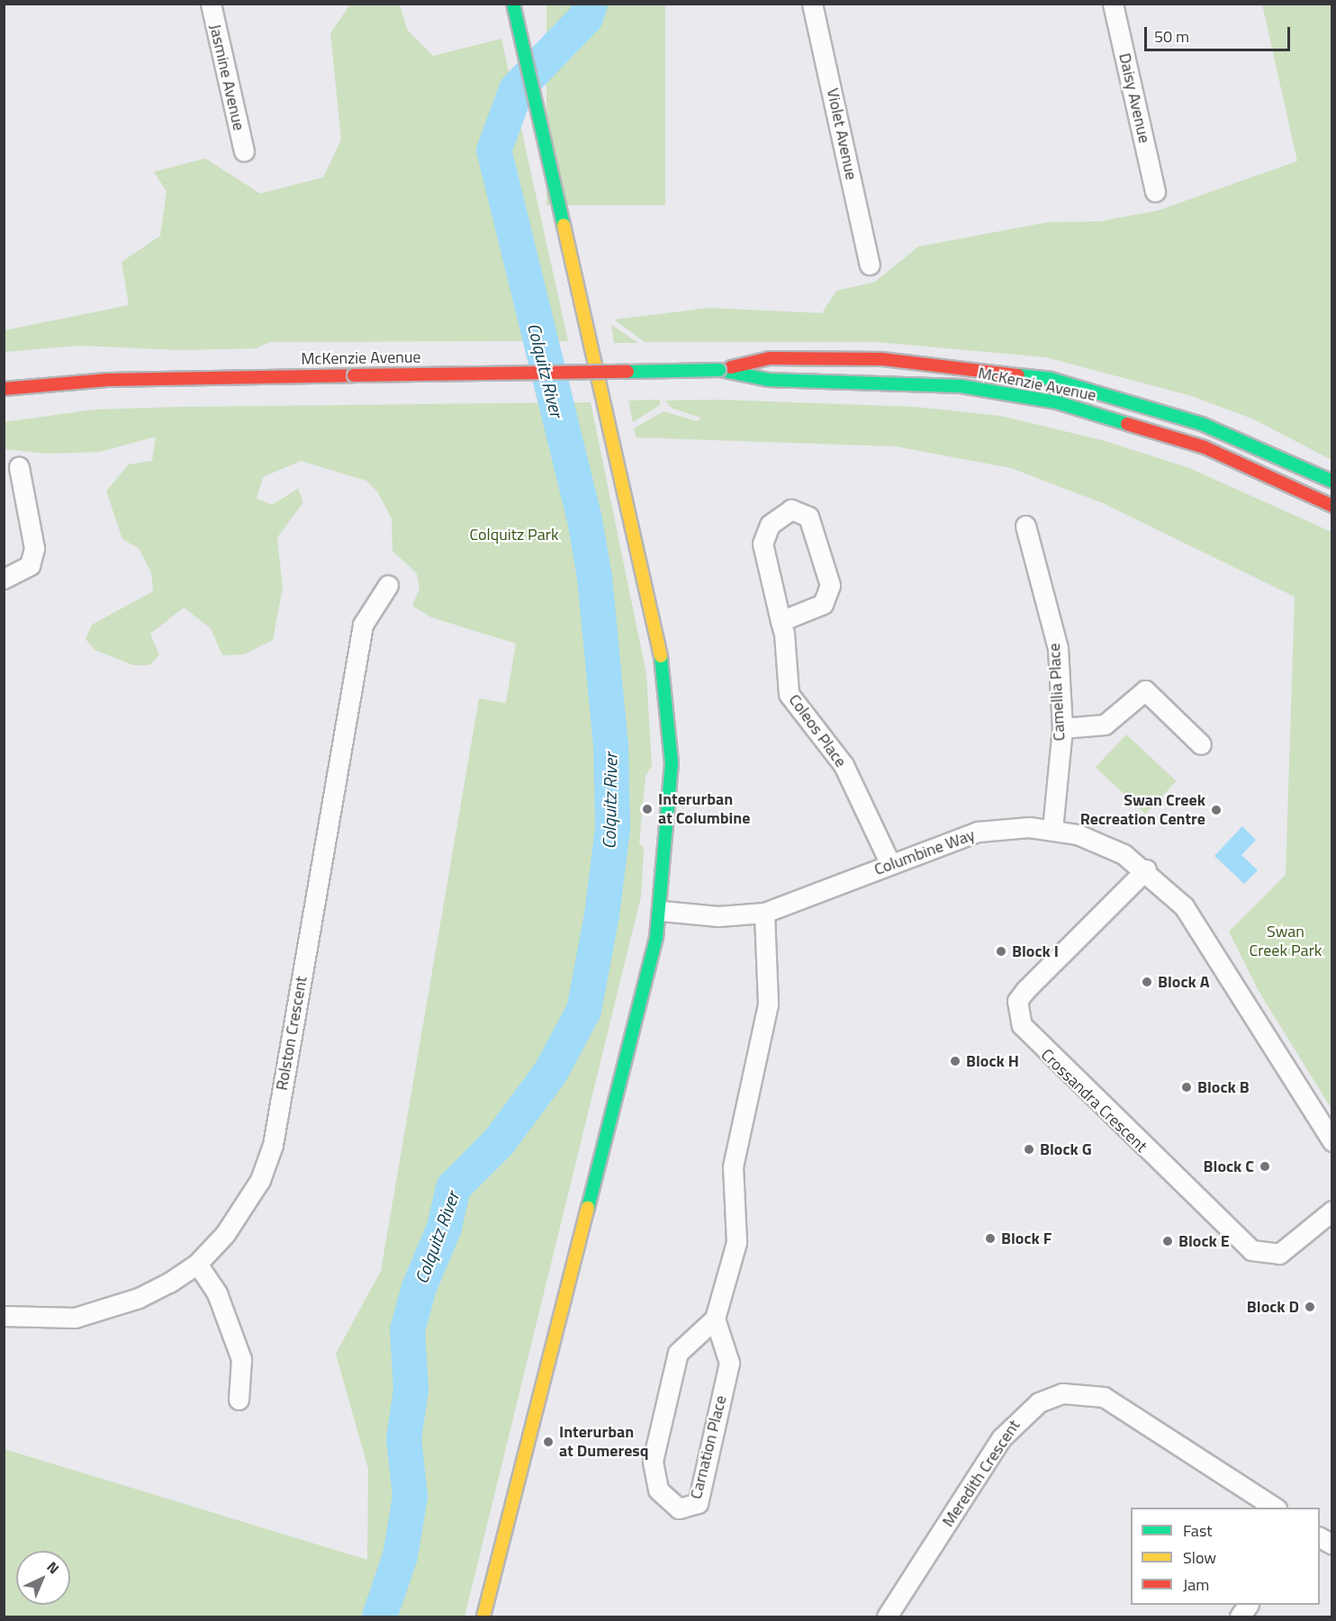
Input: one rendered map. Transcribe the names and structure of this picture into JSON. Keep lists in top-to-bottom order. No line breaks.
{"streets":{"main road":["McKenzie Avenue"],"street":["Jasmine Avenue","Daisy Avenue","Violet Avenue","Camellia Place","Coleos Place","Columbine Way","Rolston Crescent","Crossandra Crescent","Carnation Place","Meredith Crescent"]},"crossings":[["Camellia Place","Columbine Way"],["Coleos Place","Columbine Way"],["Columbine Way","Crossandra Crescent"]],"water":["Colquitz River"],"parks":["Colquitz Park","Swan Creek Park"],"places":["Interurban at Columbine","Swan Creek Recreation Centre","Block I","Block A","Block H","Block B","Block G","Block C","Block F","Block E","Block D","Interurban at Dumeresq"],"legend":["Fast","Slow","Jam"],"scale_bar":"50 m","north":"top right"}
